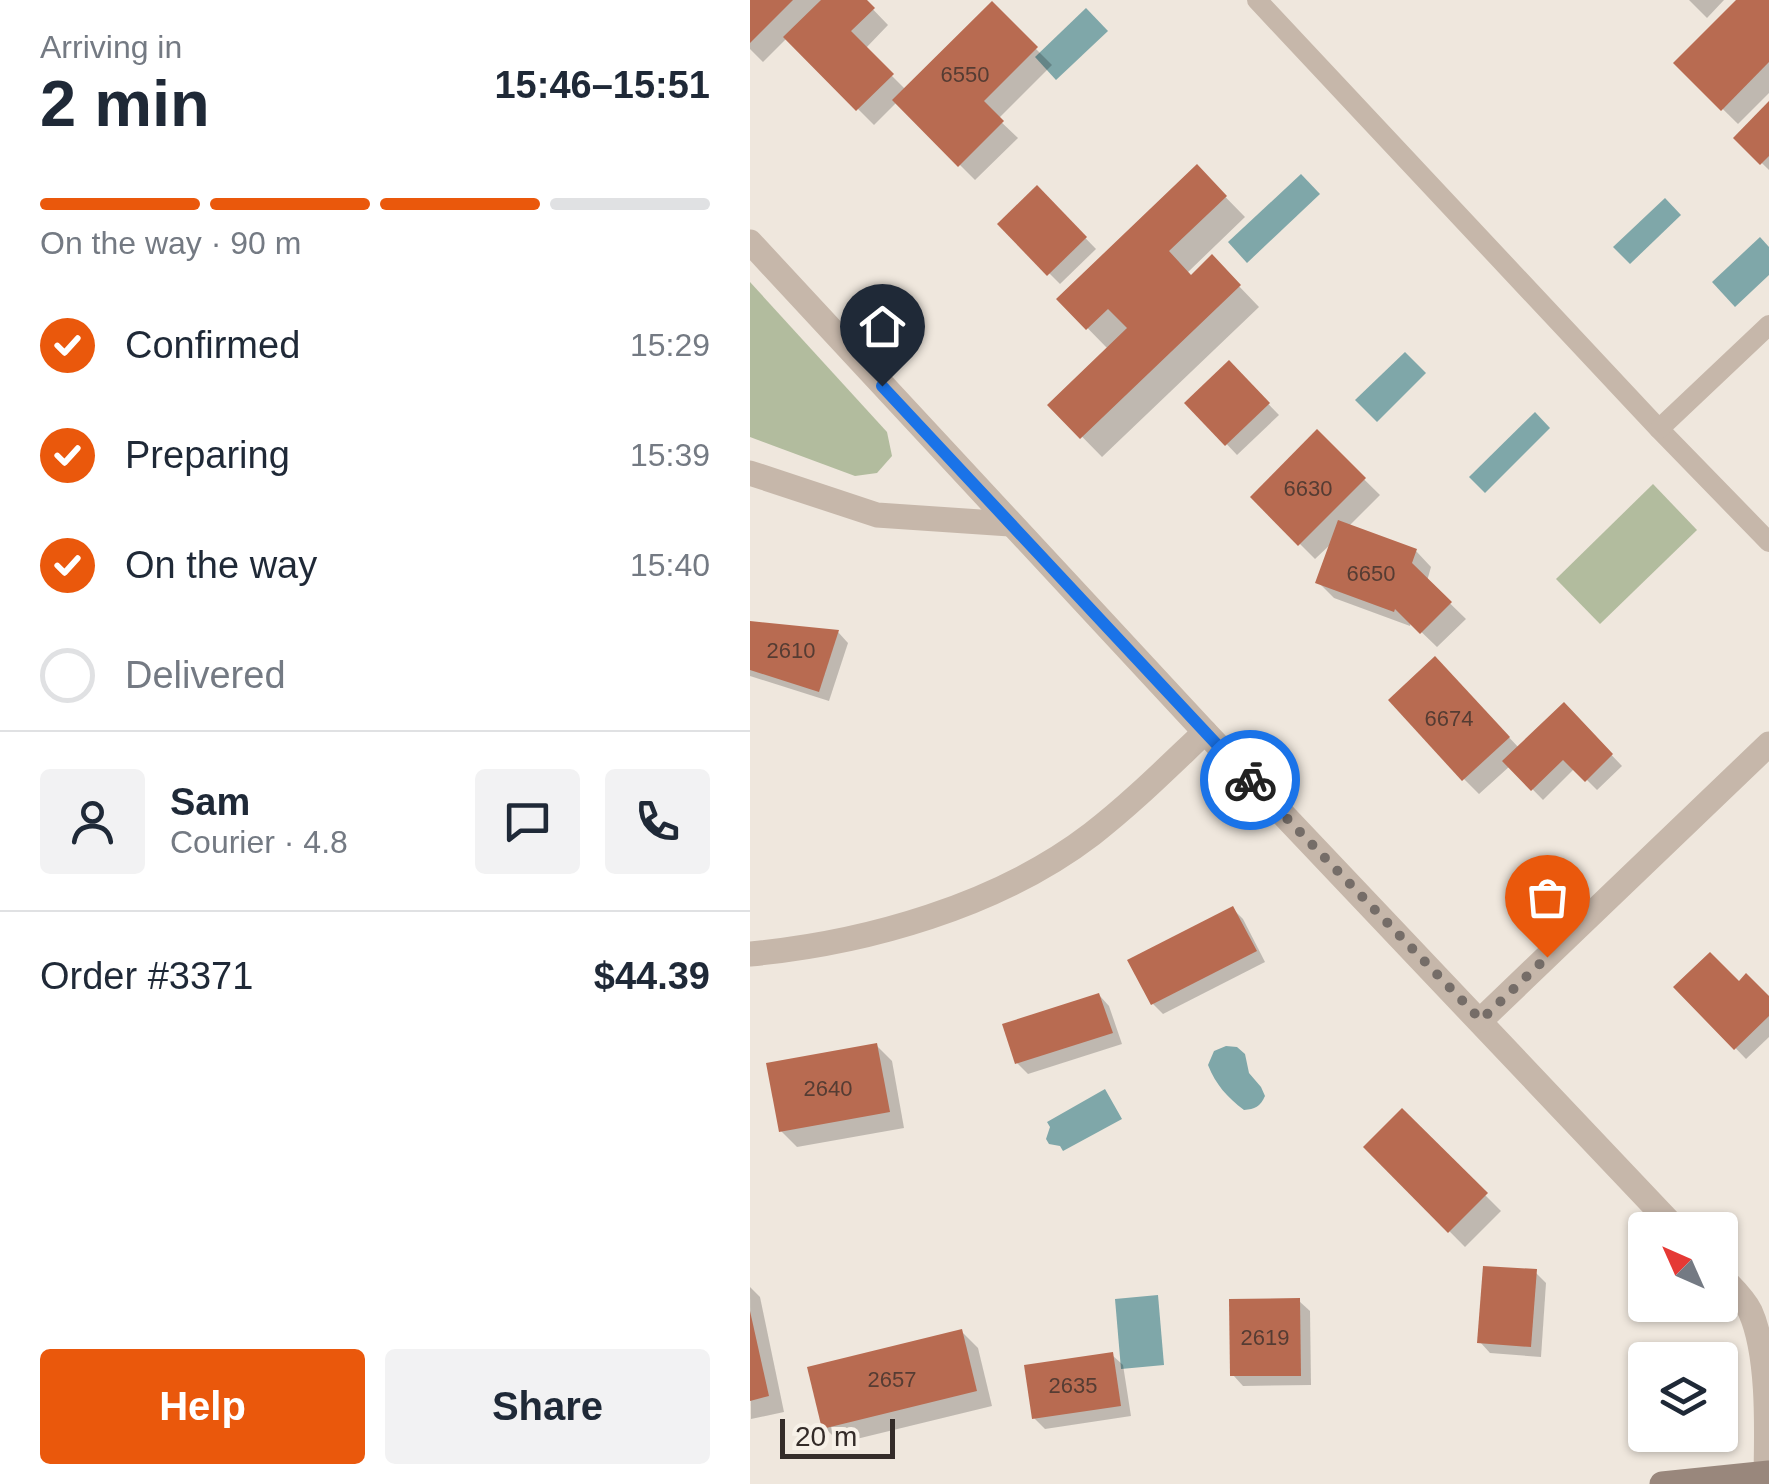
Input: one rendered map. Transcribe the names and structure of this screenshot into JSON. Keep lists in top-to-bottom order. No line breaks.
{"house_numbers":["6550","6630","6650","2610","6674","2640","2619","2657","2635"],"scale_bar":"20 m","north":"top left","page":{"heading":["2 min","Arriving in","15:46–15:51"],"panel":["Sam","Courier · 4.8","Order #3371","$44.39"],"bar":"On the way · 90 m","list":[["Confirmed","15:29"],["Preparing","15:39"],["On the way","15:40"],"Delivered"],"buttons":["Help","Share"],"scale":"20 m"}}
